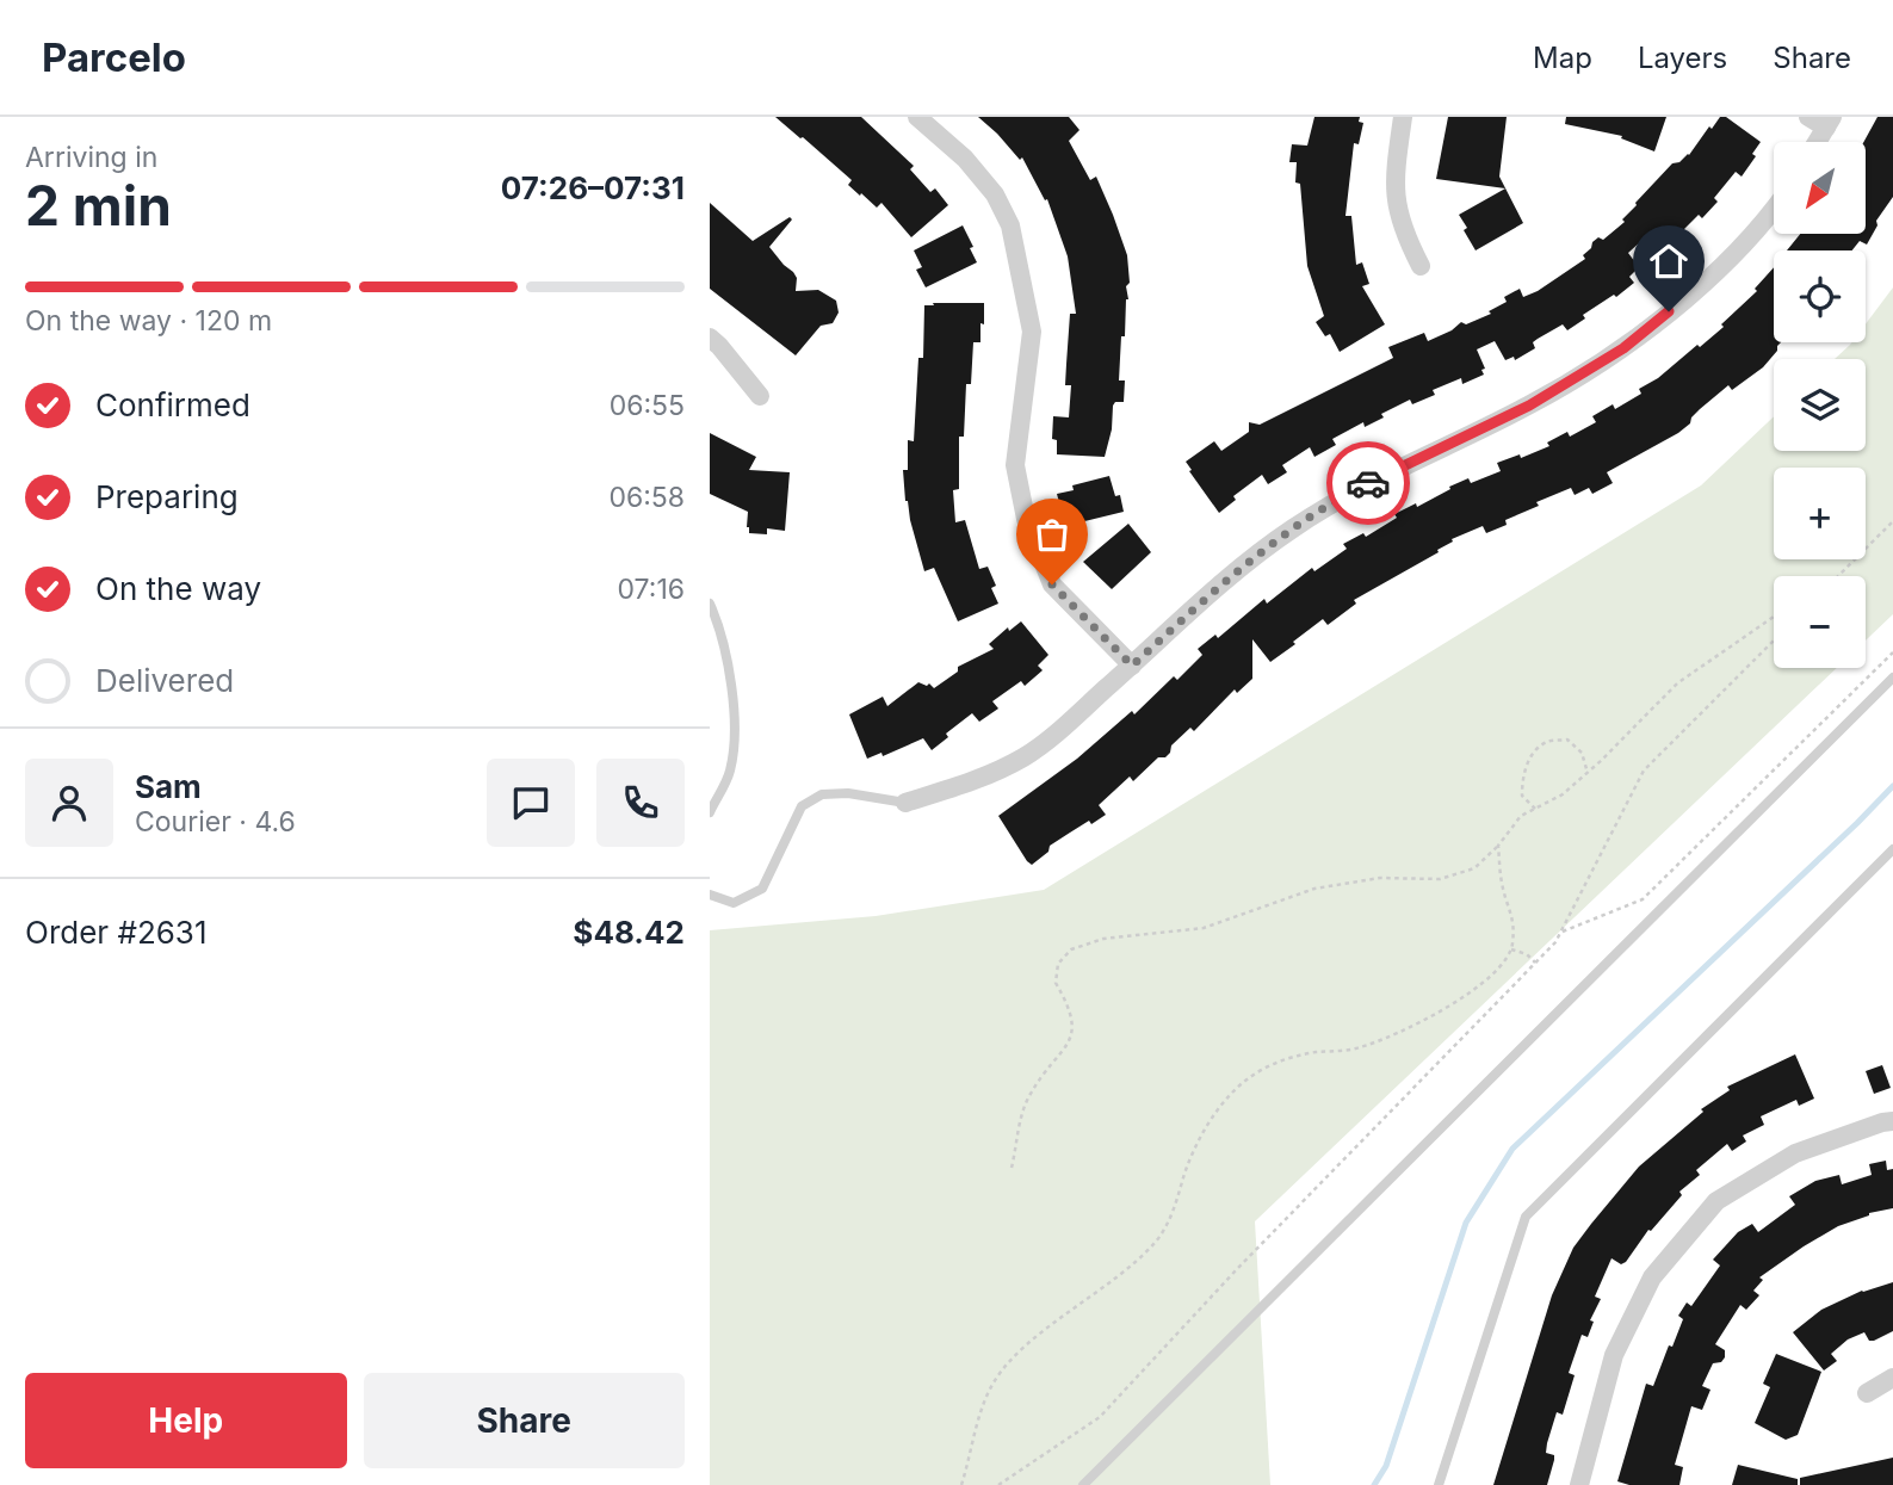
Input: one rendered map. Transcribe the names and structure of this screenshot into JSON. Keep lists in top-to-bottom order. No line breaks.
{"north":"bottom left","page":{"header":"Parcelo","nav":["Map","Layers","Share"],"heading":["2 min","Arriving in","07:26–07:31"],"panel":["Sam","Courier · 4.6","Order #2631","$48.42"],"map_buttons":["+","−"],"bar":"On the way · 120 m","list":[["Confirmed","06:55"],["Preparing","06:58"],["On the way","07:16"],"Delivered"],"buttons":["Help","Share"]}}
